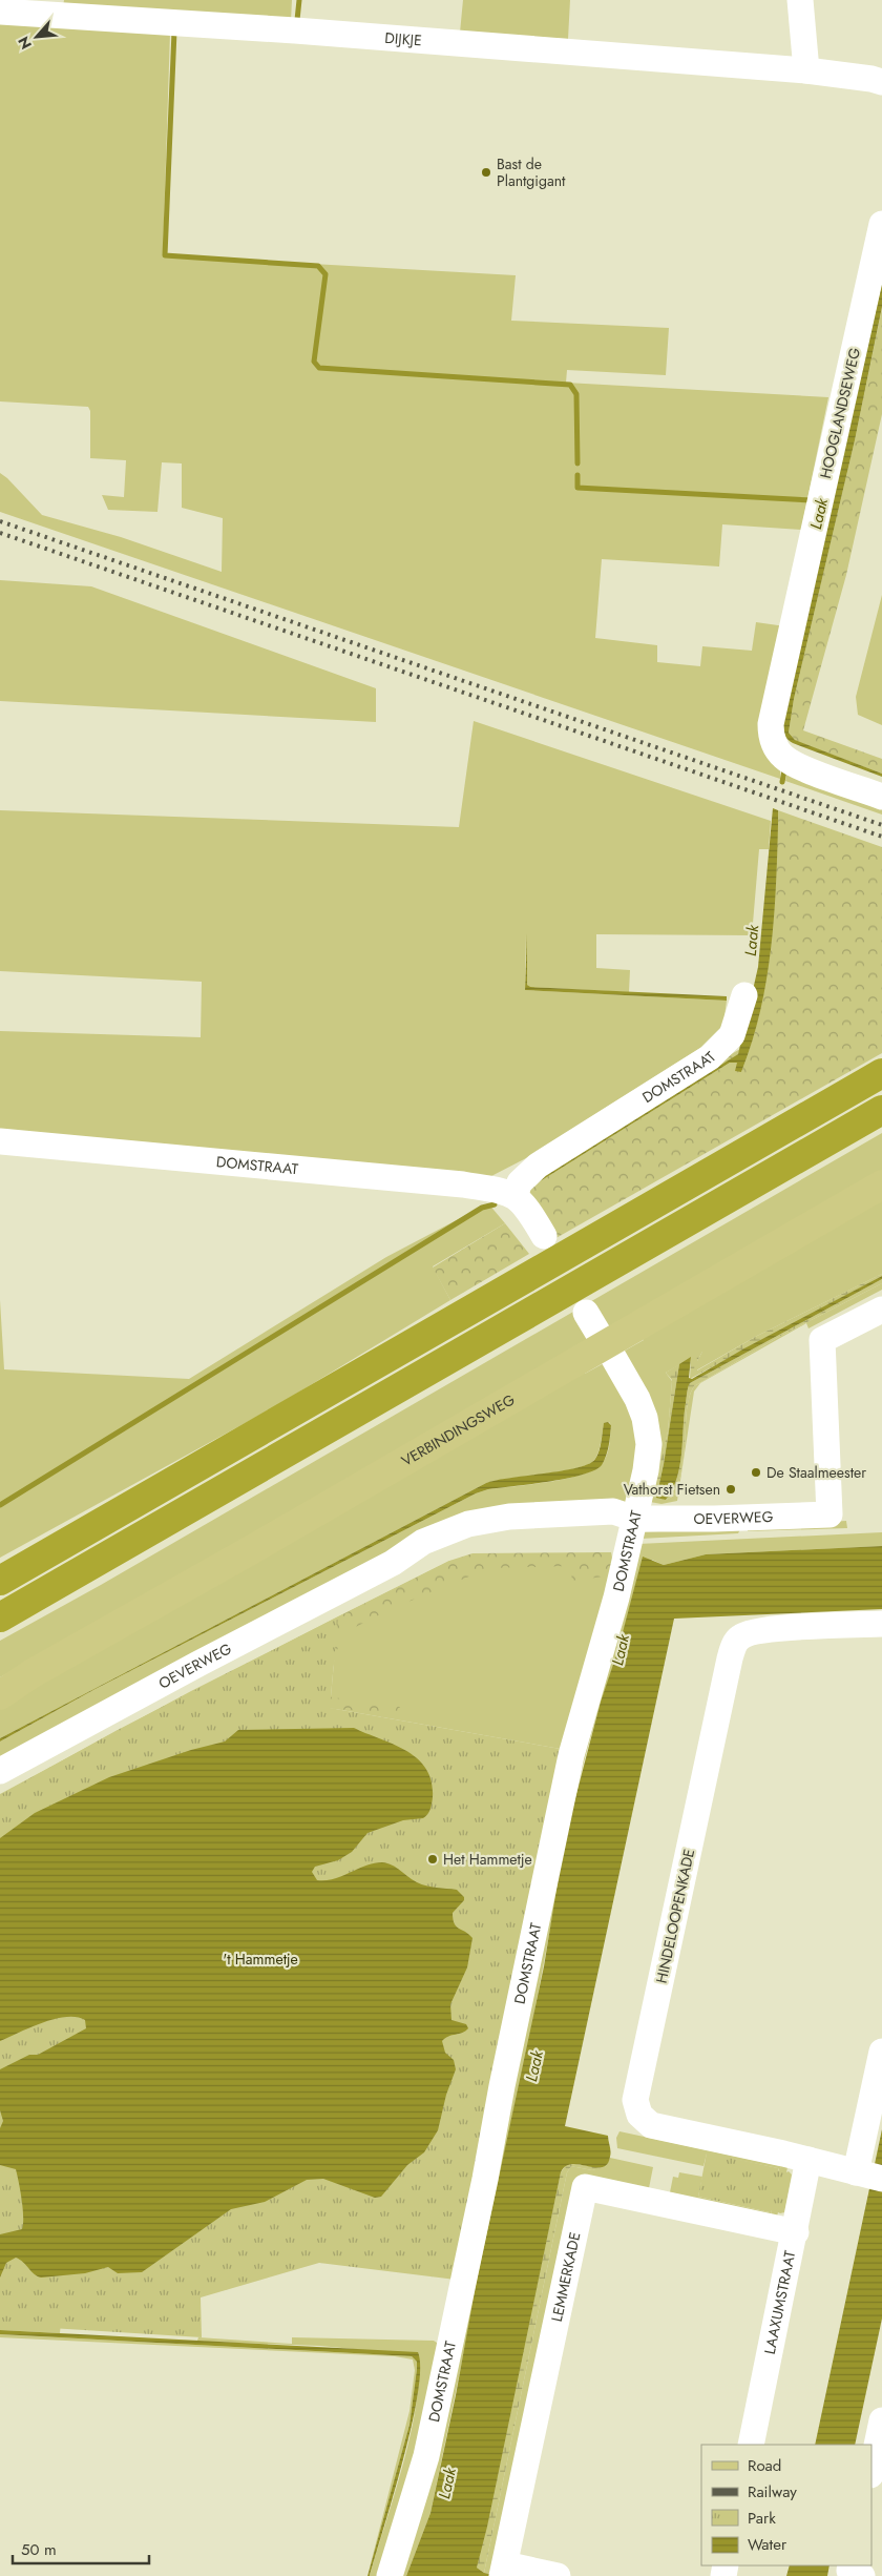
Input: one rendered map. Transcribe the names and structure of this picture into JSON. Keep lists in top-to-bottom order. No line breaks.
{"streets":{"main road":["VERBINDINGSWEG"],"street":["DIJKJE","HOOGLANDSEWEG","DOMSTRAAT","OEVERWEG","HINDELOOPENKADE","LEMMERKADE","LAAXUMSTRAAT"]},"crossings":[["DOMSTRAAT","OEVERWEG"],["HINDELOOPENKADE","LAAXUMSTRAAT"],["LEMMERKADE","LAAXUMSTRAAT"]],"water":["Laak"],"parks":["'t Hammetje"],"places":["Bast de Plantgigant","De Staalmeester","Vathorst Fietsen","Het Hammetje"],"legend":["Road","Railway","Park","Water"],"scale_bar":"50 m","north":"bottom left"}
